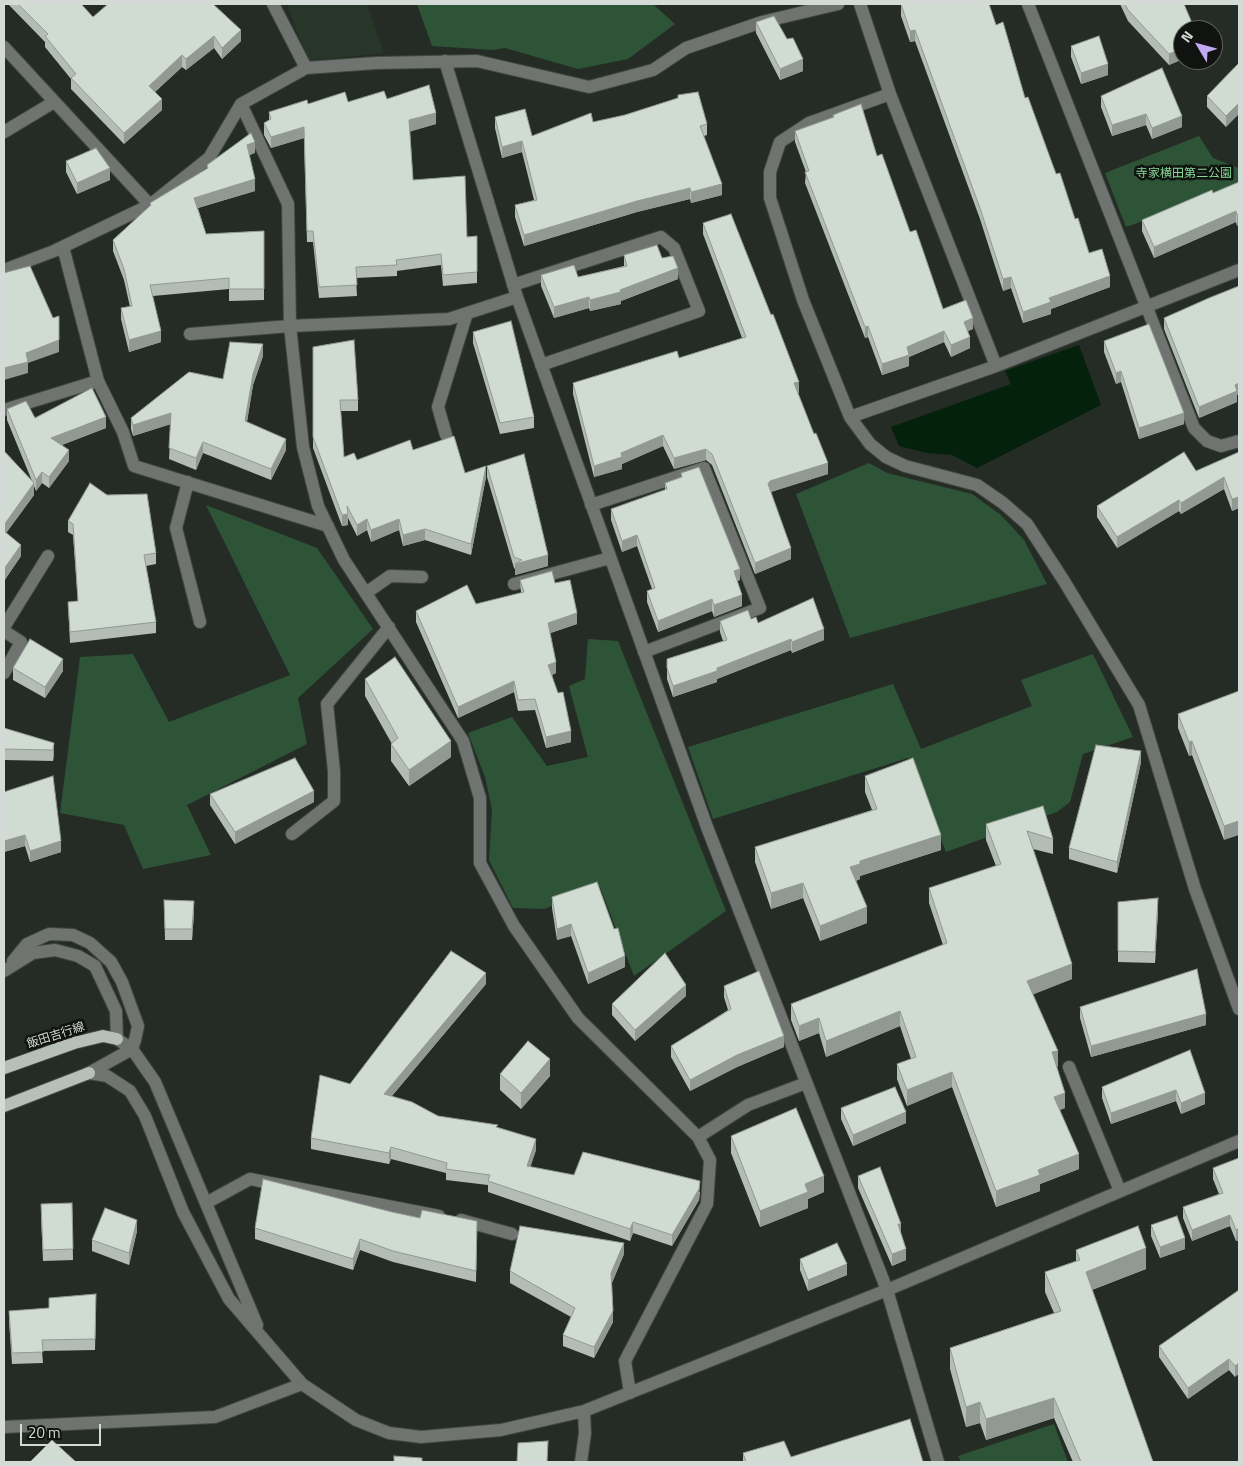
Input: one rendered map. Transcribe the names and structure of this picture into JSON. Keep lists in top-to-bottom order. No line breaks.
{"streets":{"main road":["飯田吉行線"]},"parks":["寺家横田第二公園"],"scale_bar":"20 m","north":"top left"}
